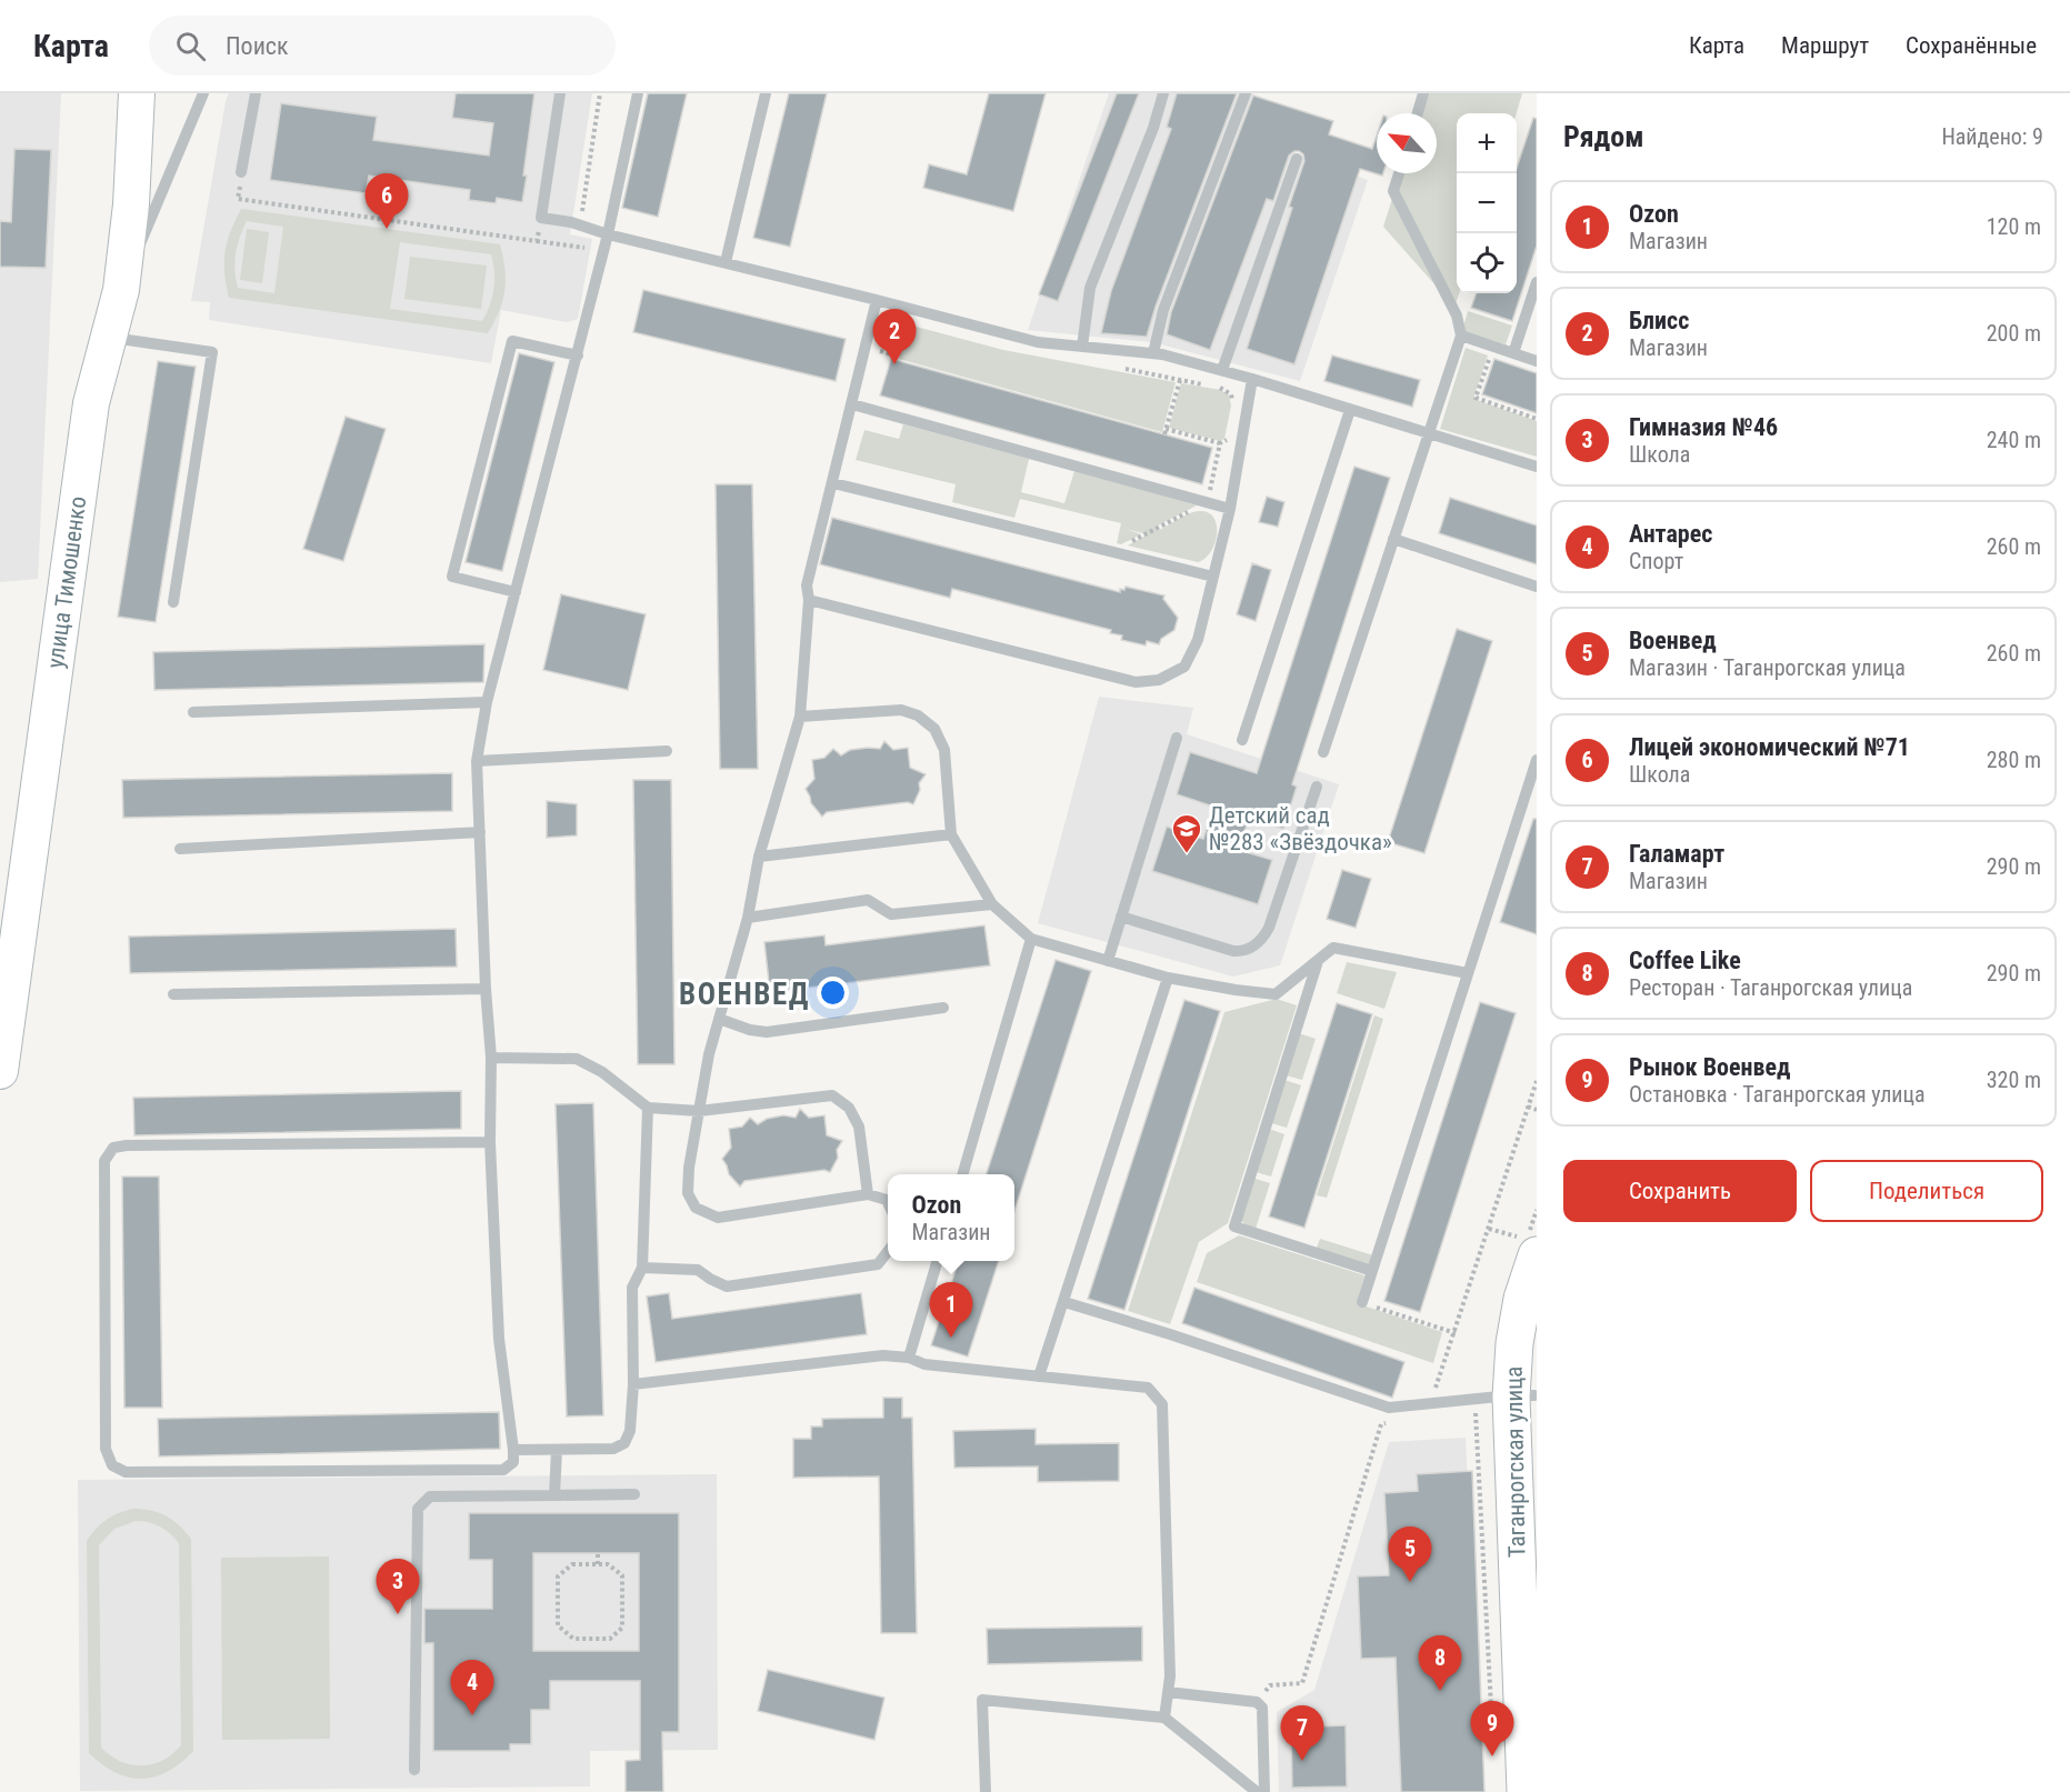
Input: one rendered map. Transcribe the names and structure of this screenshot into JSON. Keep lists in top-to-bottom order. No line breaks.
{"streets":{"main road":["Таганрогская улица"],"street":["улица Тимошенко"]},"districts":["ВОЕНВЕД"],"places":{"school or university":["Детский сад №283 «Звёздочка»"]},"north":"top left","page":{"header":"Карта","search":"Поиск","nav":["Карта","Маршрут","Сохранённые"],"heading":["Рядом","Найдено: 9"],"map_buttons":["+","−"],"pins":["6","2","1","5","3","8","4","9","7"],"list":[{"mark":"1","name":"Ozon","note":"Магазин","value":"120 m"},{"mark":"2","name":"Блисс","note":"Магазин","value":"200 m"},{"mark":"3","name":"Гимназия №46","note":"Школа","value":"240 m"},{"mark":"4","name":"Антарес","note":"Спорт","value":"260 m"},{"mark":"5","name":"Военвед","note":"Магазин · Таганрогская улица","value":"260 m"},{"mark":"6","name":"Лицей экономический №71","note":"Школа","value":"280 m"},{"mark":"7","name":"Галамарт","note":"Магазин","value":"290 m"},{"mark":"8","name":"Coffee Like","note":"Ресторан · Таганрогская улица","value":"290 m"},{"mark":"9","name":"Рынок Военвед","note":"Остановка · Таганрогская улица","value":"320 m"}],"buttons":["Сохранить","Поделиться"],"popup":["Ozon","Магазин"]}}
